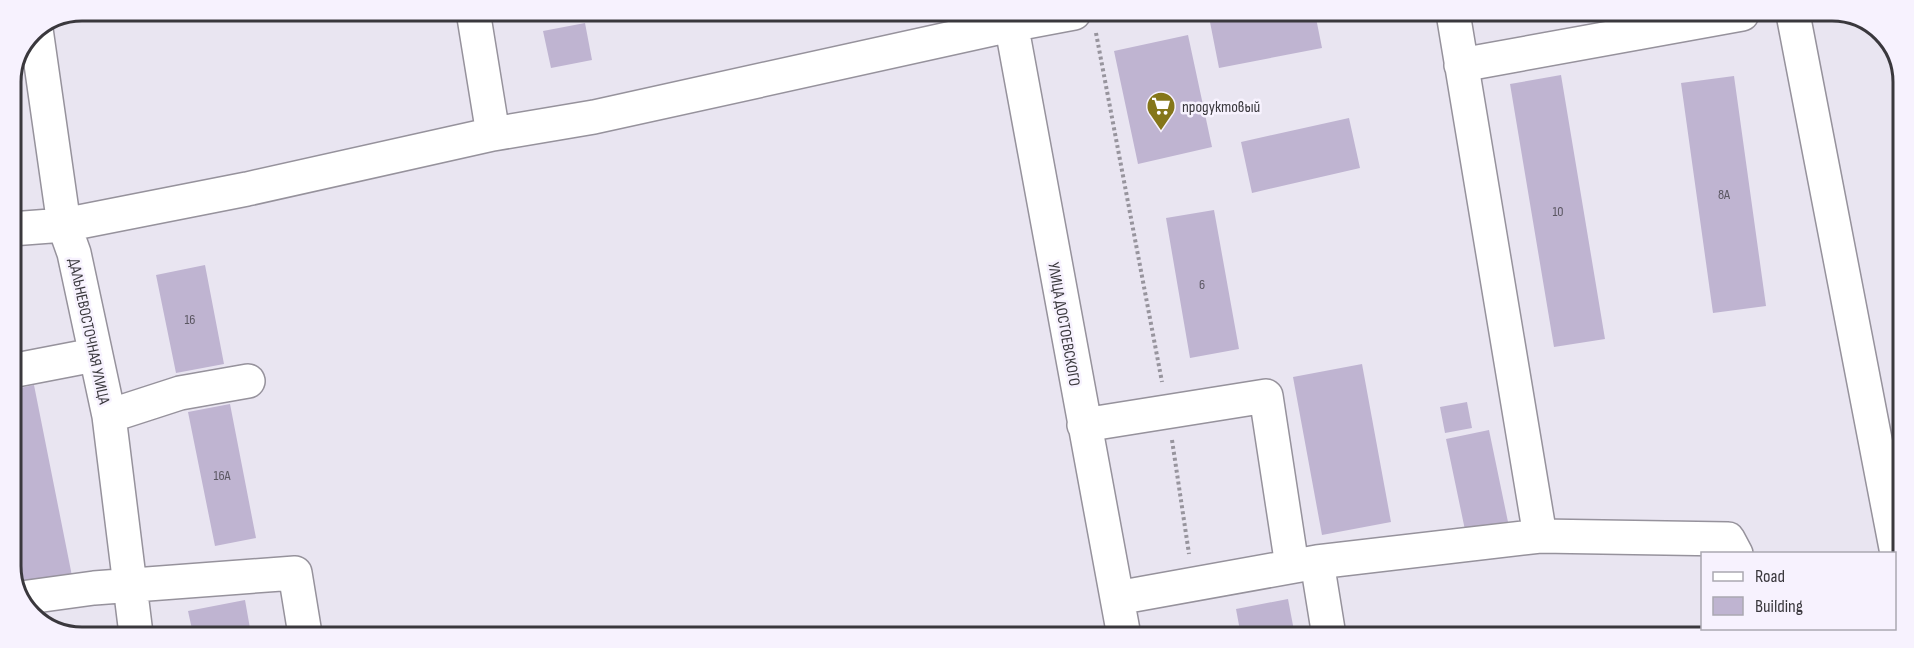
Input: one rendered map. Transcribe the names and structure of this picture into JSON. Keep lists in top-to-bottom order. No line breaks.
{"streets":{"street":["УЛИЦА ДОСТОЕВСКОГО","ДАЛЬНЕВОСТОЧНАЯ УЛИЦА"]},"places":{"supermarket":["продуктовый"]},"house_numbers":["8А","10","6","16","16А"],"legend":["Road","Building"]}
